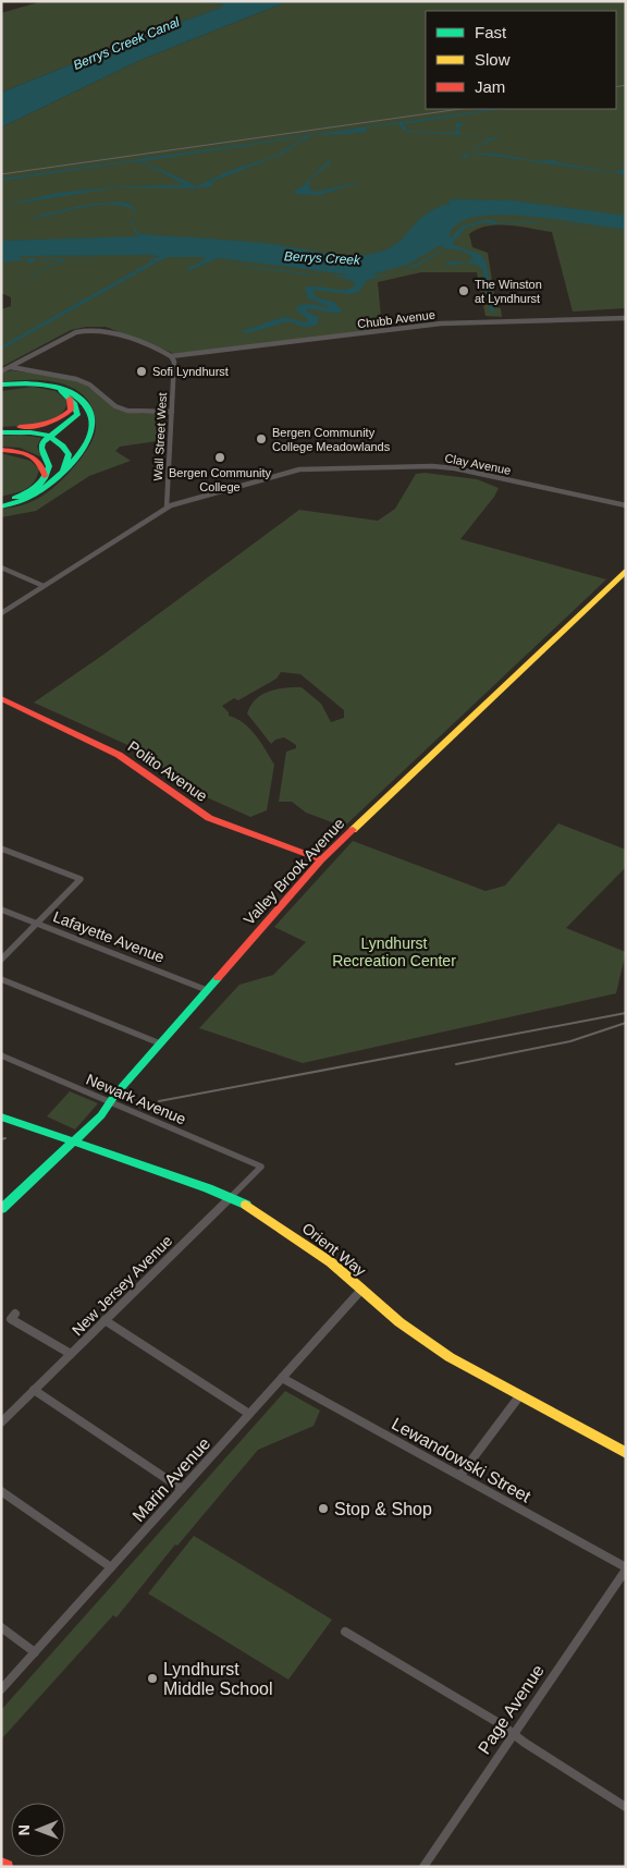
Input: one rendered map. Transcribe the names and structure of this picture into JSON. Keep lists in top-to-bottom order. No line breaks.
{"streets":{"street":["Chubb Avenue","Wall Street West","Clay Avenue","Polito Avenue","Valley Brook Avenue","Lafayette Avenue","Newark Avenue","Orient Way","New Jersey Avenue","Lewandowski Street","Marin Avenue","Page Avenue"]},"crossings":[["Chubb Avenue","Wall Street West"],["Wall Street West","Clay Avenue"],["Polito Avenue","Valley Brook Avenue"],["Valley Brook Avenue","Lafayette Avenue"],["Valley Brook Avenue","Newark Avenue"],["Valley Brook Avenue","Orient Way"],["Newark Avenue","New Jersey Avenue"],["Orient Way","New Jersey Avenue"],["Orient Way","Marin Avenue"],["Lewandowski Street","Marin Avenue"],["Lewandowski Street","Page Avenue"]],"water":["Berrys Creek Canal","Berrys Creek"],"parks":["Lyndhurst Recreation Center"],"places":["The Winston at Lyndhurst","Sofi Lyndhurst","Bergen Community College Meadowlands","Bergen Community College","Stop & Shop","Lyndhurst Middle School"],"legend":["Fast","Slow","Jam"],"north":"left"}
